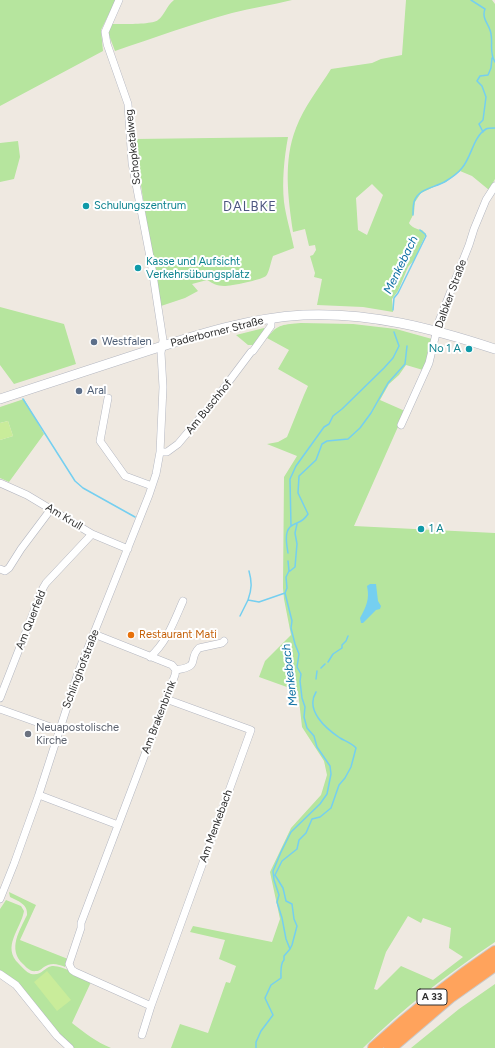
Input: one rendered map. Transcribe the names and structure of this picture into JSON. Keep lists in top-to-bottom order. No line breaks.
{"streets":{"highway":["A 33"],"main road":["Paderborner Straße"],"street":["Schopketalweg","Dalbker Straße","Am Buschhof","Am Krull","Am Querfeld","Schlinghofstraße","Am Brakenbrink","Am Menkebach"]},"crossings":[["Schopketalweg","Paderborner Straße"],["Schopketalweg","Schlinghofstraße"],["Dalbker Straße","Paderborner Straße"],["Paderborner Straße","Am Buschhof"],["Paderborner Straße","Schlinghofstraße"],["Am Buschhof","Schlinghofstraße"],["Am Krull","Am Querfeld"],["Am Krull","Schlinghofstraße"],["Schlinghofstraße","Am Brakenbrink"],["Am Brakenbrink","Am Menkebach"]],"districts":["DALBKE"],"water":["Menkebach"],"places":["Schulungszentrum","Kasse und Aufsicht Verkehrsübungsplatz","Westfalen","No 1 A","Aral","1 A","Restaurant Mati","Neuapostolische Kirche"]}
